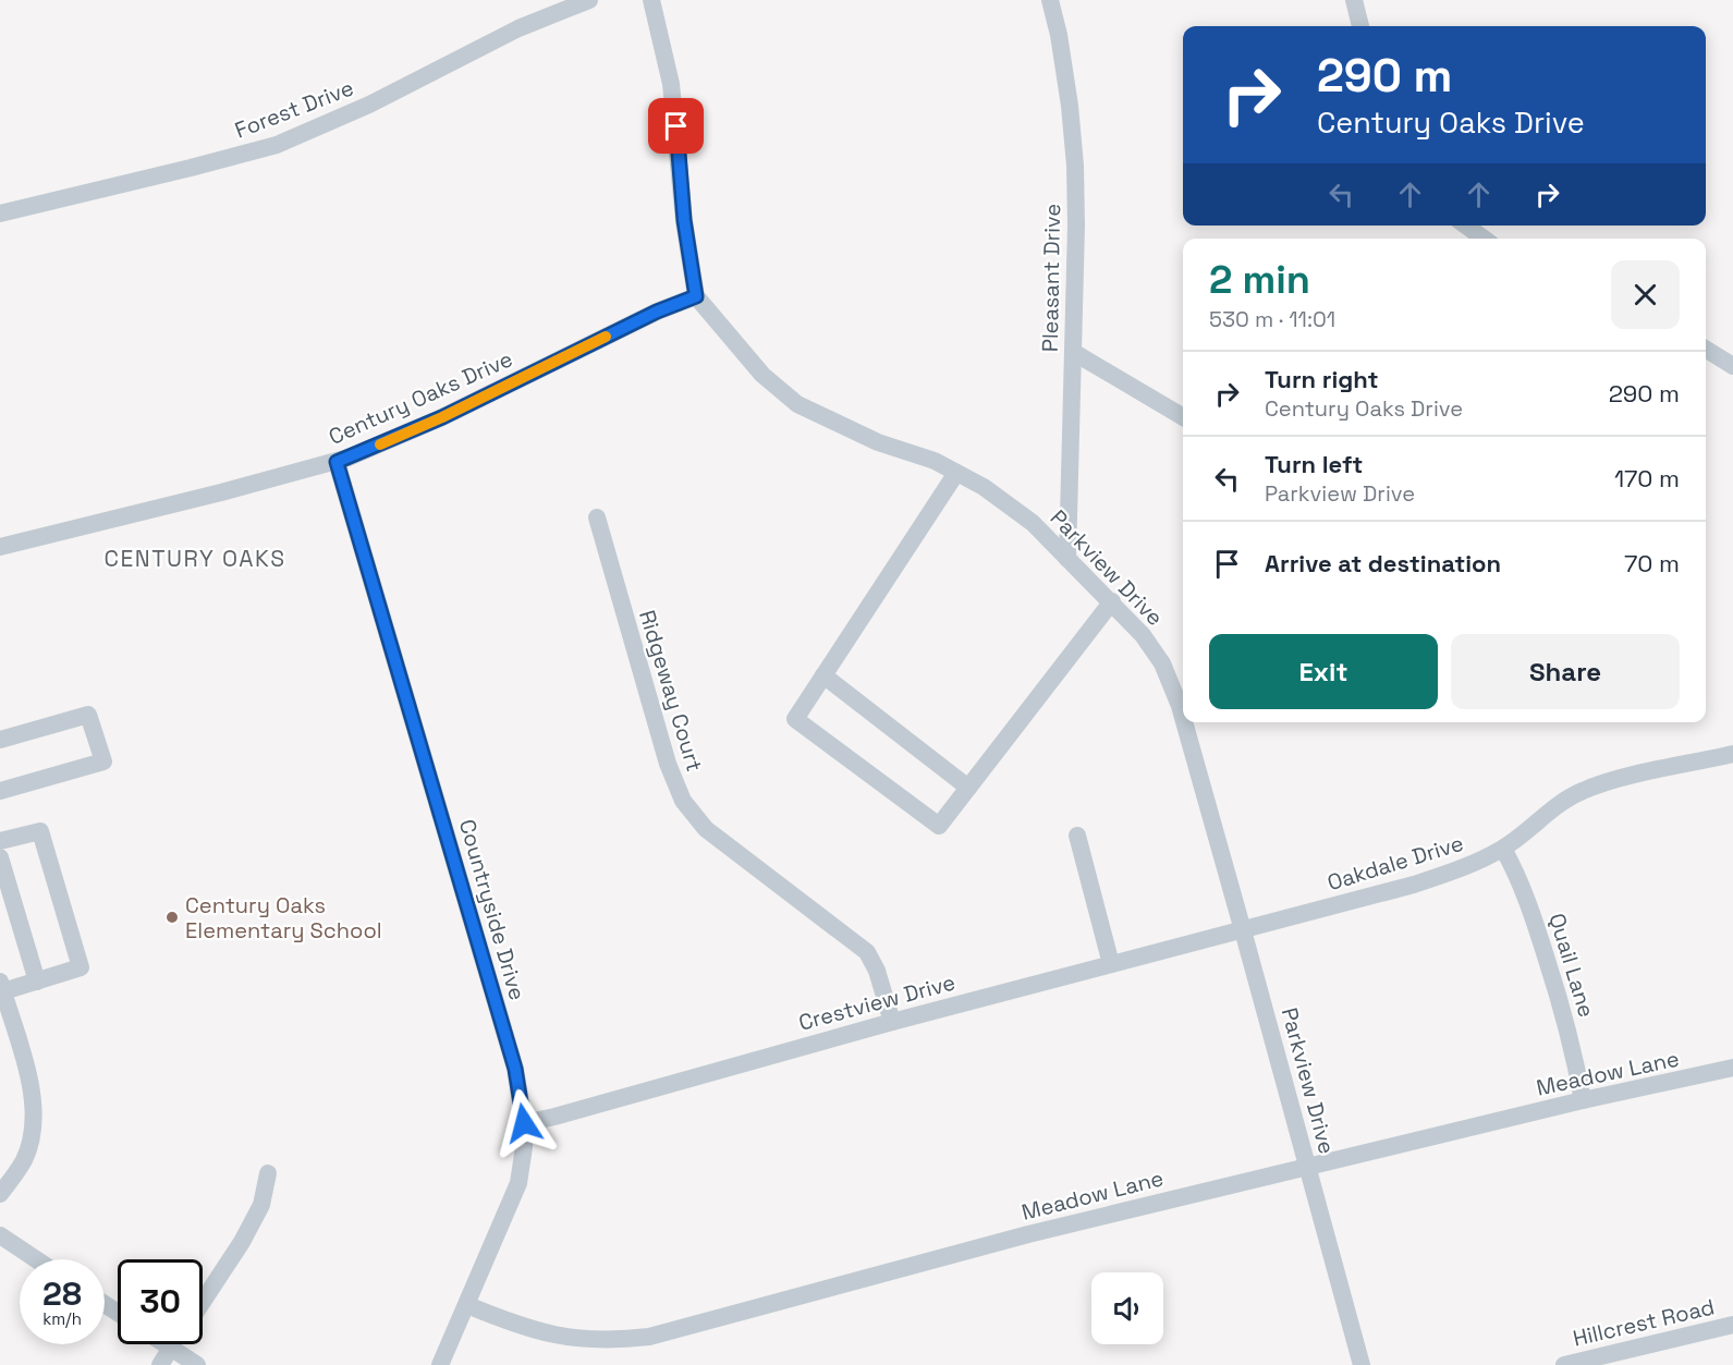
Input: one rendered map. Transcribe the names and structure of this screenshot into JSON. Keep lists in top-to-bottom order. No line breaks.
{"streets":{"street":["Forest Drive","Pleasant Drive","Century Oaks Drive","Parkview Drive","Ridgeway Court","Oakdale Drive","Countryside Drive","Quail Lane","Crestview Drive","Meadow Lane","Hillcrest Road"]},"crossings":[["Pleasant Drive","Parkview Drive"],["Century Oaks Drive","Parkview Drive"],["Century Oaks Drive","Countryside Drive"],["Parkview Drive","Oakdale Drive"],["Parkview Drive","Crestview Drive"],["Parkview Drive","Meadow Lane"],["Ridgeway Court","Crestview Drive"],["Oakdale Drive","Quail Lane"],["Oakdale Drive","Crestview Drive"],["Countryside Drive","Crestview Drive"],["Countryside Drive","Meadow Lane"],["Quail Lane","Meadow Lane"]],"districts":["CENTURY OAKS"],"places":["Century Oaks Elementary School"],"page":{"turn":["290 m","Century Oaks Drive"],"heading":["2 min","530 m · 11:01"],"list":[{"name":"Turn right","note":"Century Oaks Drive","value":"290 m"},{"name":"Turn left","note":"Parkview Drive","value":"170 m"},{"name":"Arrive at destination","value":"70 m"}],"buttons":["Exit","Share"],"speed":"28 km/h","limit":"30"}}
